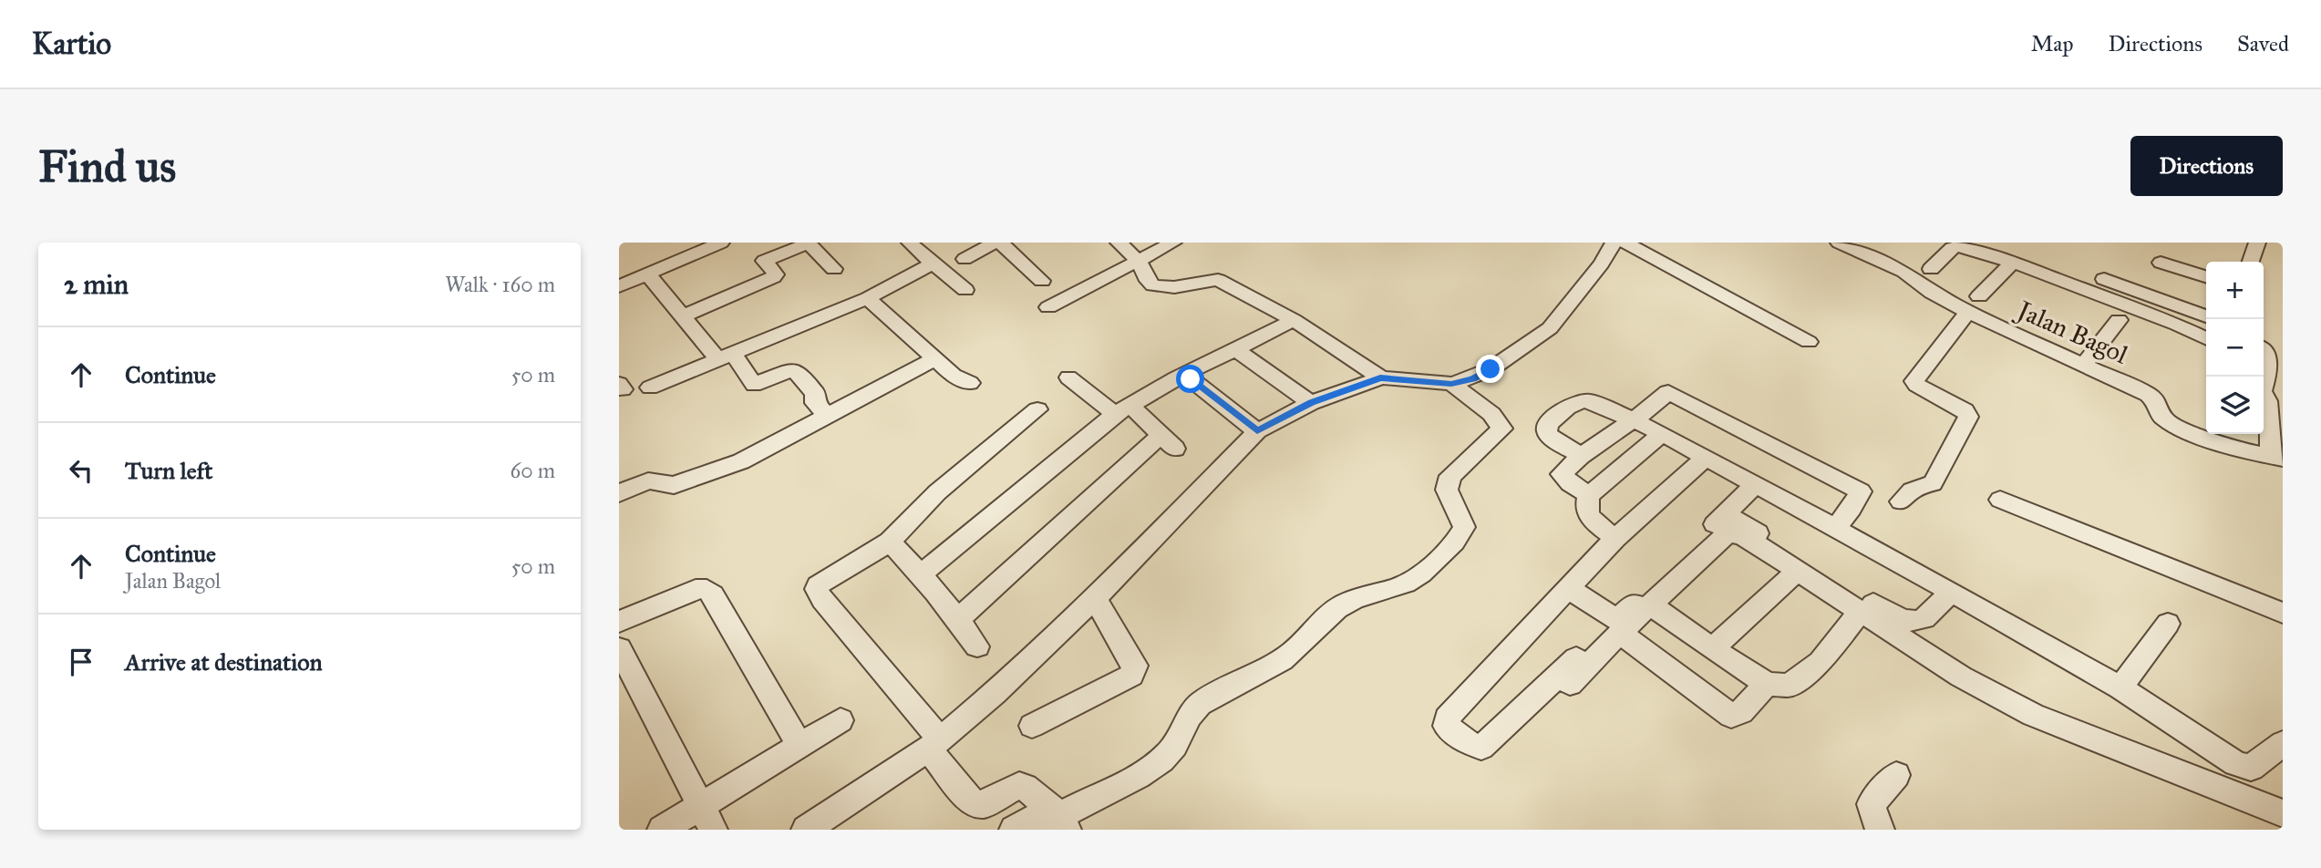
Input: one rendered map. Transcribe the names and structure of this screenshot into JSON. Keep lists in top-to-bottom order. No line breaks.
{"streets":{"street":["Jalan Bagol"]},"page":{"header":"Kartio","nav":["Map","Directions","Saved"],"buttons":"Directions","title":"Find us","heading":["2 min","Walk · 160 m"],"map_buttons":["+","−"],"list":[["Continue","50 m"],["Turn left","60 m"],["Continue","Jalan Bagol","50 m"],"Arrive at destination"]}}
